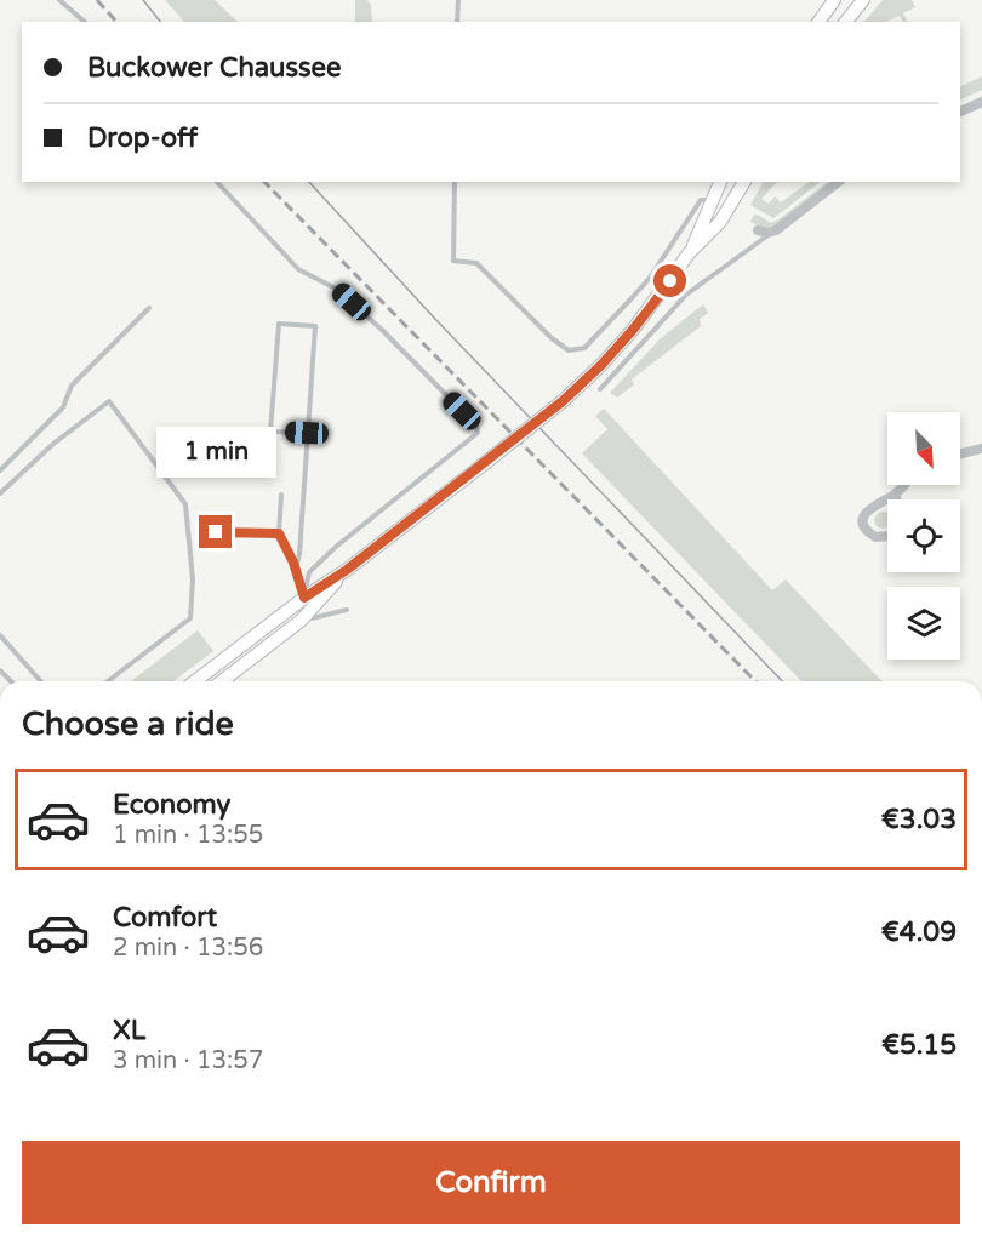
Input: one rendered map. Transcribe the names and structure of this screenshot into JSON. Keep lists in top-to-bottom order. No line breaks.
{"north":"bottom right","page":{"banner":["Buckower Chaussee","Drop-off"],"bubble":"1 min","heading":"Choose a ride","list":[{"name":"Economy","note":"1 min · 13:55","value":"€3.03"},{"name":"Comfort","note":"2 min · 13:56","value":"€4.09"},{"name":"XL","note":"3 min · 13:57","value":"€5.15"}],"buttons":"Confirm"}}
